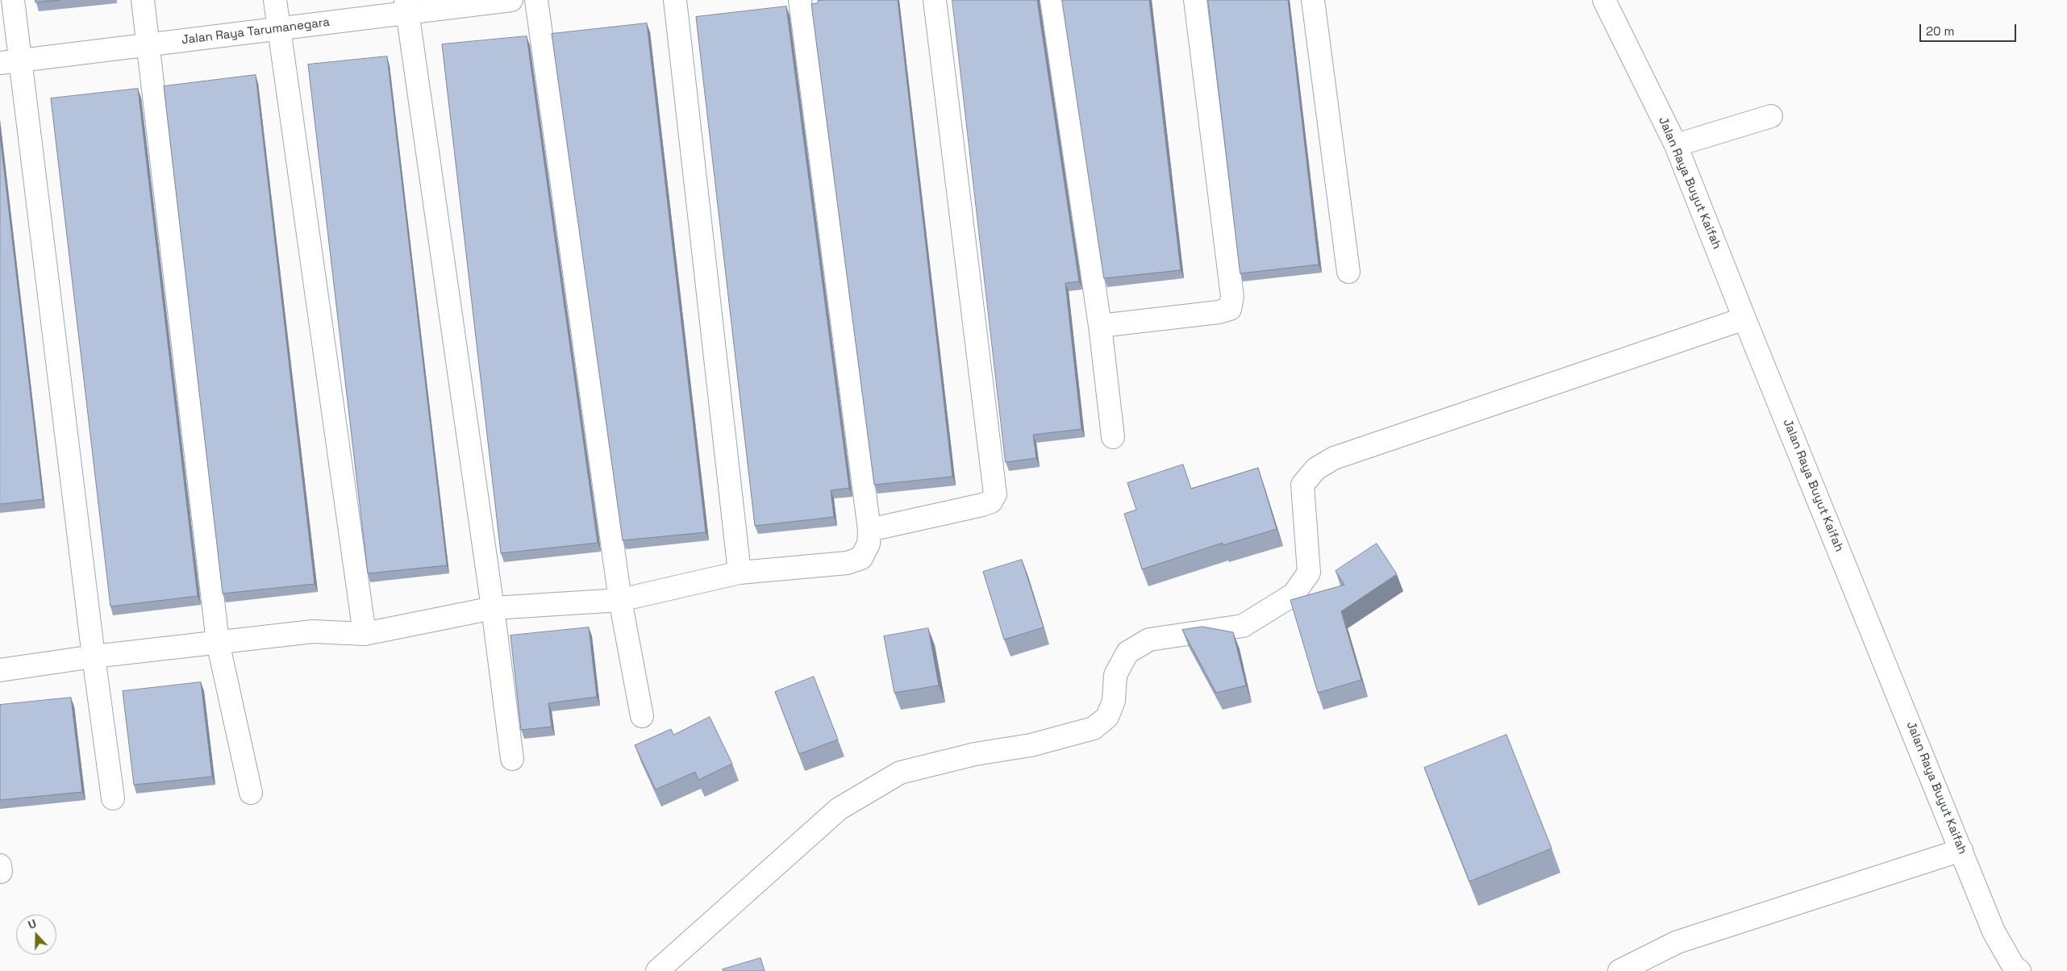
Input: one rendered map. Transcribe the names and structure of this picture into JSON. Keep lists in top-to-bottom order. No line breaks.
{"streets":{"street":["Jalan Raya Tarumanegara","Jalan Raya Buyut Kaifah"]},"scale_bar":"20 m","north":"top"}
